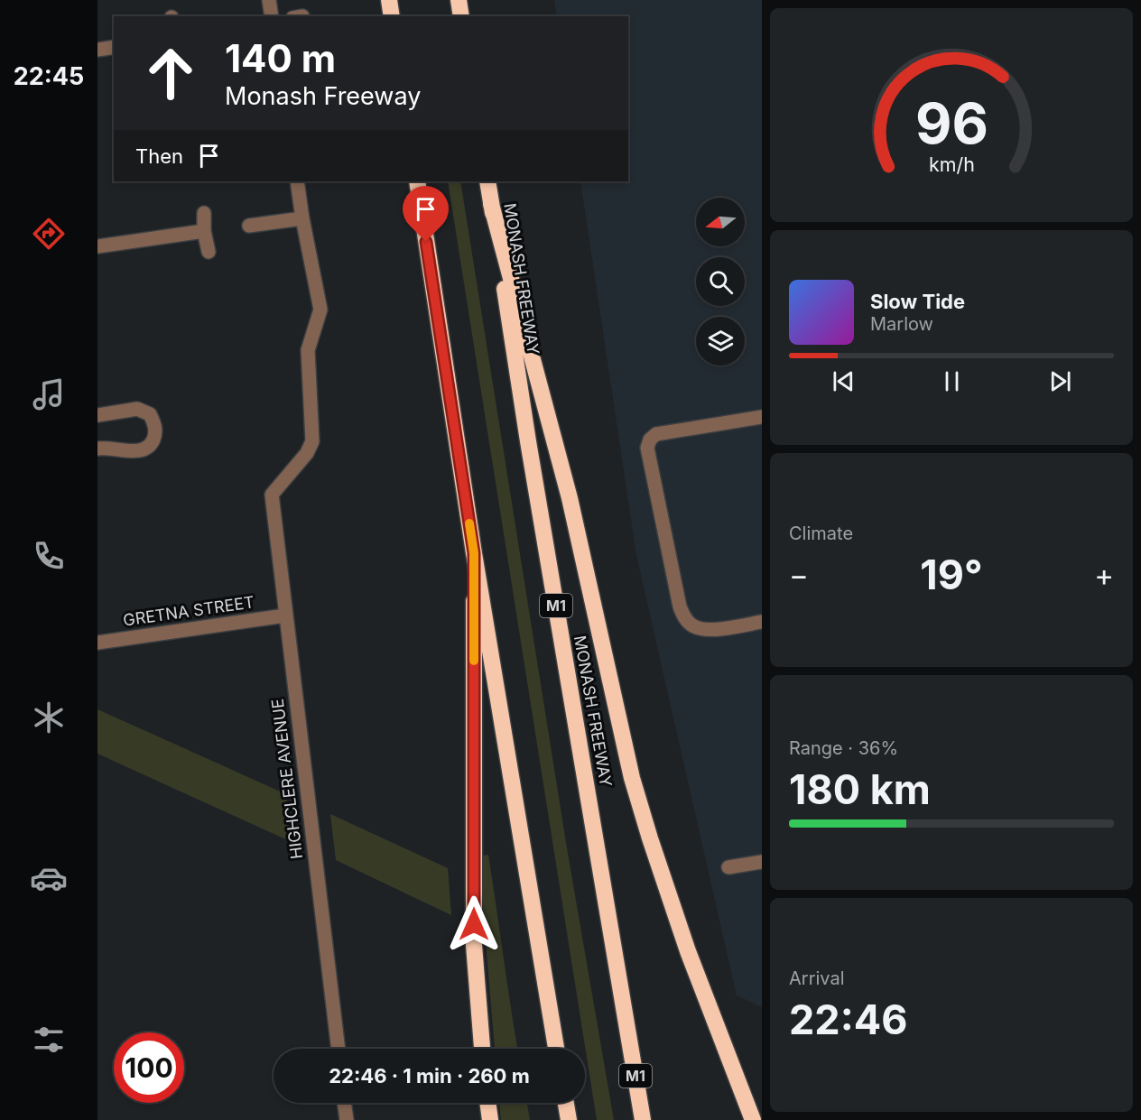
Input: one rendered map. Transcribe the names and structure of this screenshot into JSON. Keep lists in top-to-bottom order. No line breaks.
{"streets":{"highway":["MONASH FREEWAY","M1"],"street":["GRETNA STREET","HIGHCLERE AVENUE"]},"crossings":[["GRETNA STREET","HIGHCLERE AVENUE"]],"north":"left","page":{"tabs":"22:45","turn":["140 m","Monash Freeway"],"then":"Then","song":["Slow Tide","Marlow"],"tile":["Climate",["Range · 36%","180 km"],["Arrival","22:46"]],"heat":["−","19°","+"],"limit":"100","trip":"22:46 · 1 min · 260 m","gauge":["96","km/h"]}}
